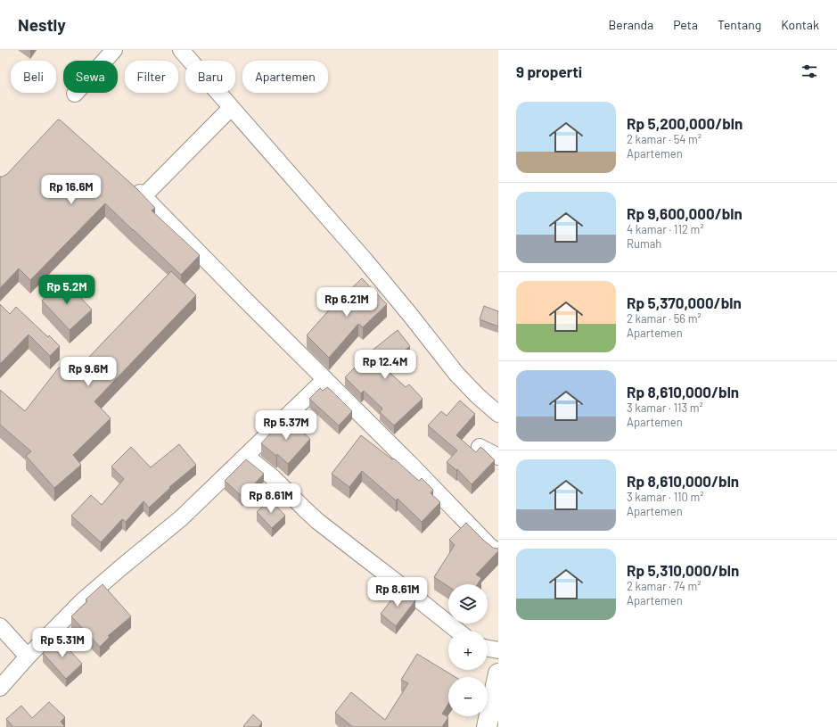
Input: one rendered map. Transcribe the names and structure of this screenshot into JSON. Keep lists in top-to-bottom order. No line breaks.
{"page":{"header":"Nestly","nav":["Beranda","Peta","Tentang","Kontak"],"heading":"9 properti","chip":["Beli","Sewa","Filter","Baru","Apartemen"],"list":[{"name":"Rp 5,200,000/bln","note":"2 kamar · 54 m² · Apartemen"},{"name":"Rp 9,600,000/bln","note":"4 kamar · 112 m² · Rumah"},{"name":"Rp 5,370,000/bln","note":"2 kamar · 56 m² · Apartemen"},{"name":"Rp 8,610,000/bln","note":"3 kamar · 113 m² · Apartemen"},{"name":"Rp 8,610,000/bln","note":"3 kamar · 110 m² · Apartemen"},{"name":"Rp 5,310,000/bln","note":"2 kamar · 74 m² · Apartemen"}],"price":["Rp 16.6M","Rp 5.2M","Rp 6.21M","Rp 12.4M","Rp 9.6M","Rp 5.37M","Rp 8.61M","Rp 8.61M","Rp 5.31M"],"map_buttons":["+","−"]}}
